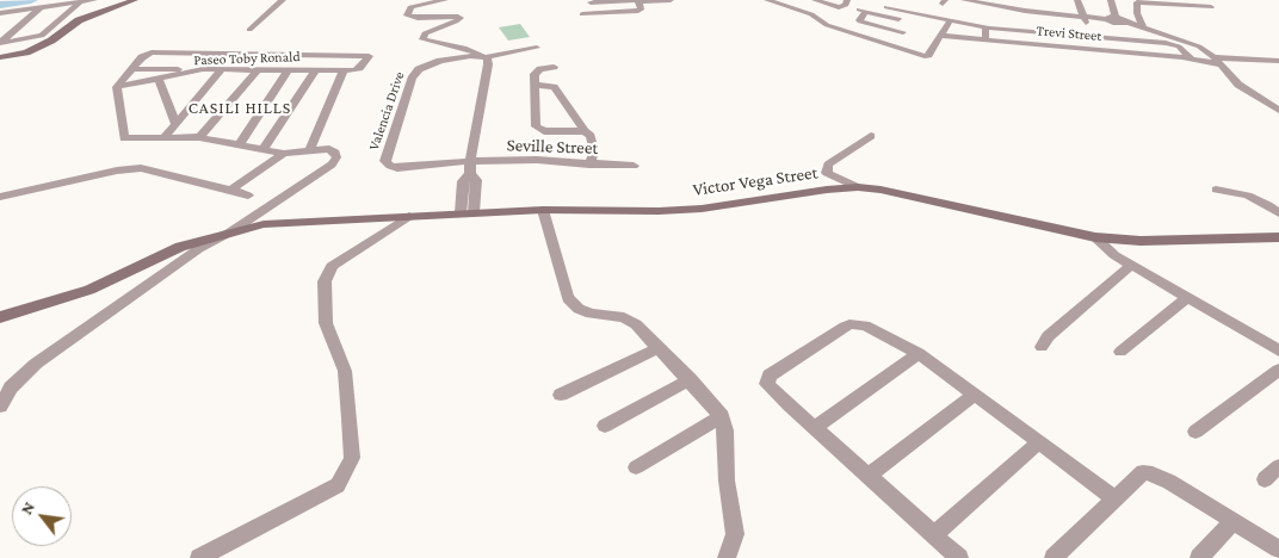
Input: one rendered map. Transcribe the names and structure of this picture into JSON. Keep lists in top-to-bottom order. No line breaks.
{"streets":{"street":["Trevi Street","Paseo Toby Ronald","Valencia Drive","Seville Street","Victor Vega Street"]},"crossings":[["Valencia Drive","Seville Street"]],"districts":["CASILI HILLS"],"north":"top left"}
